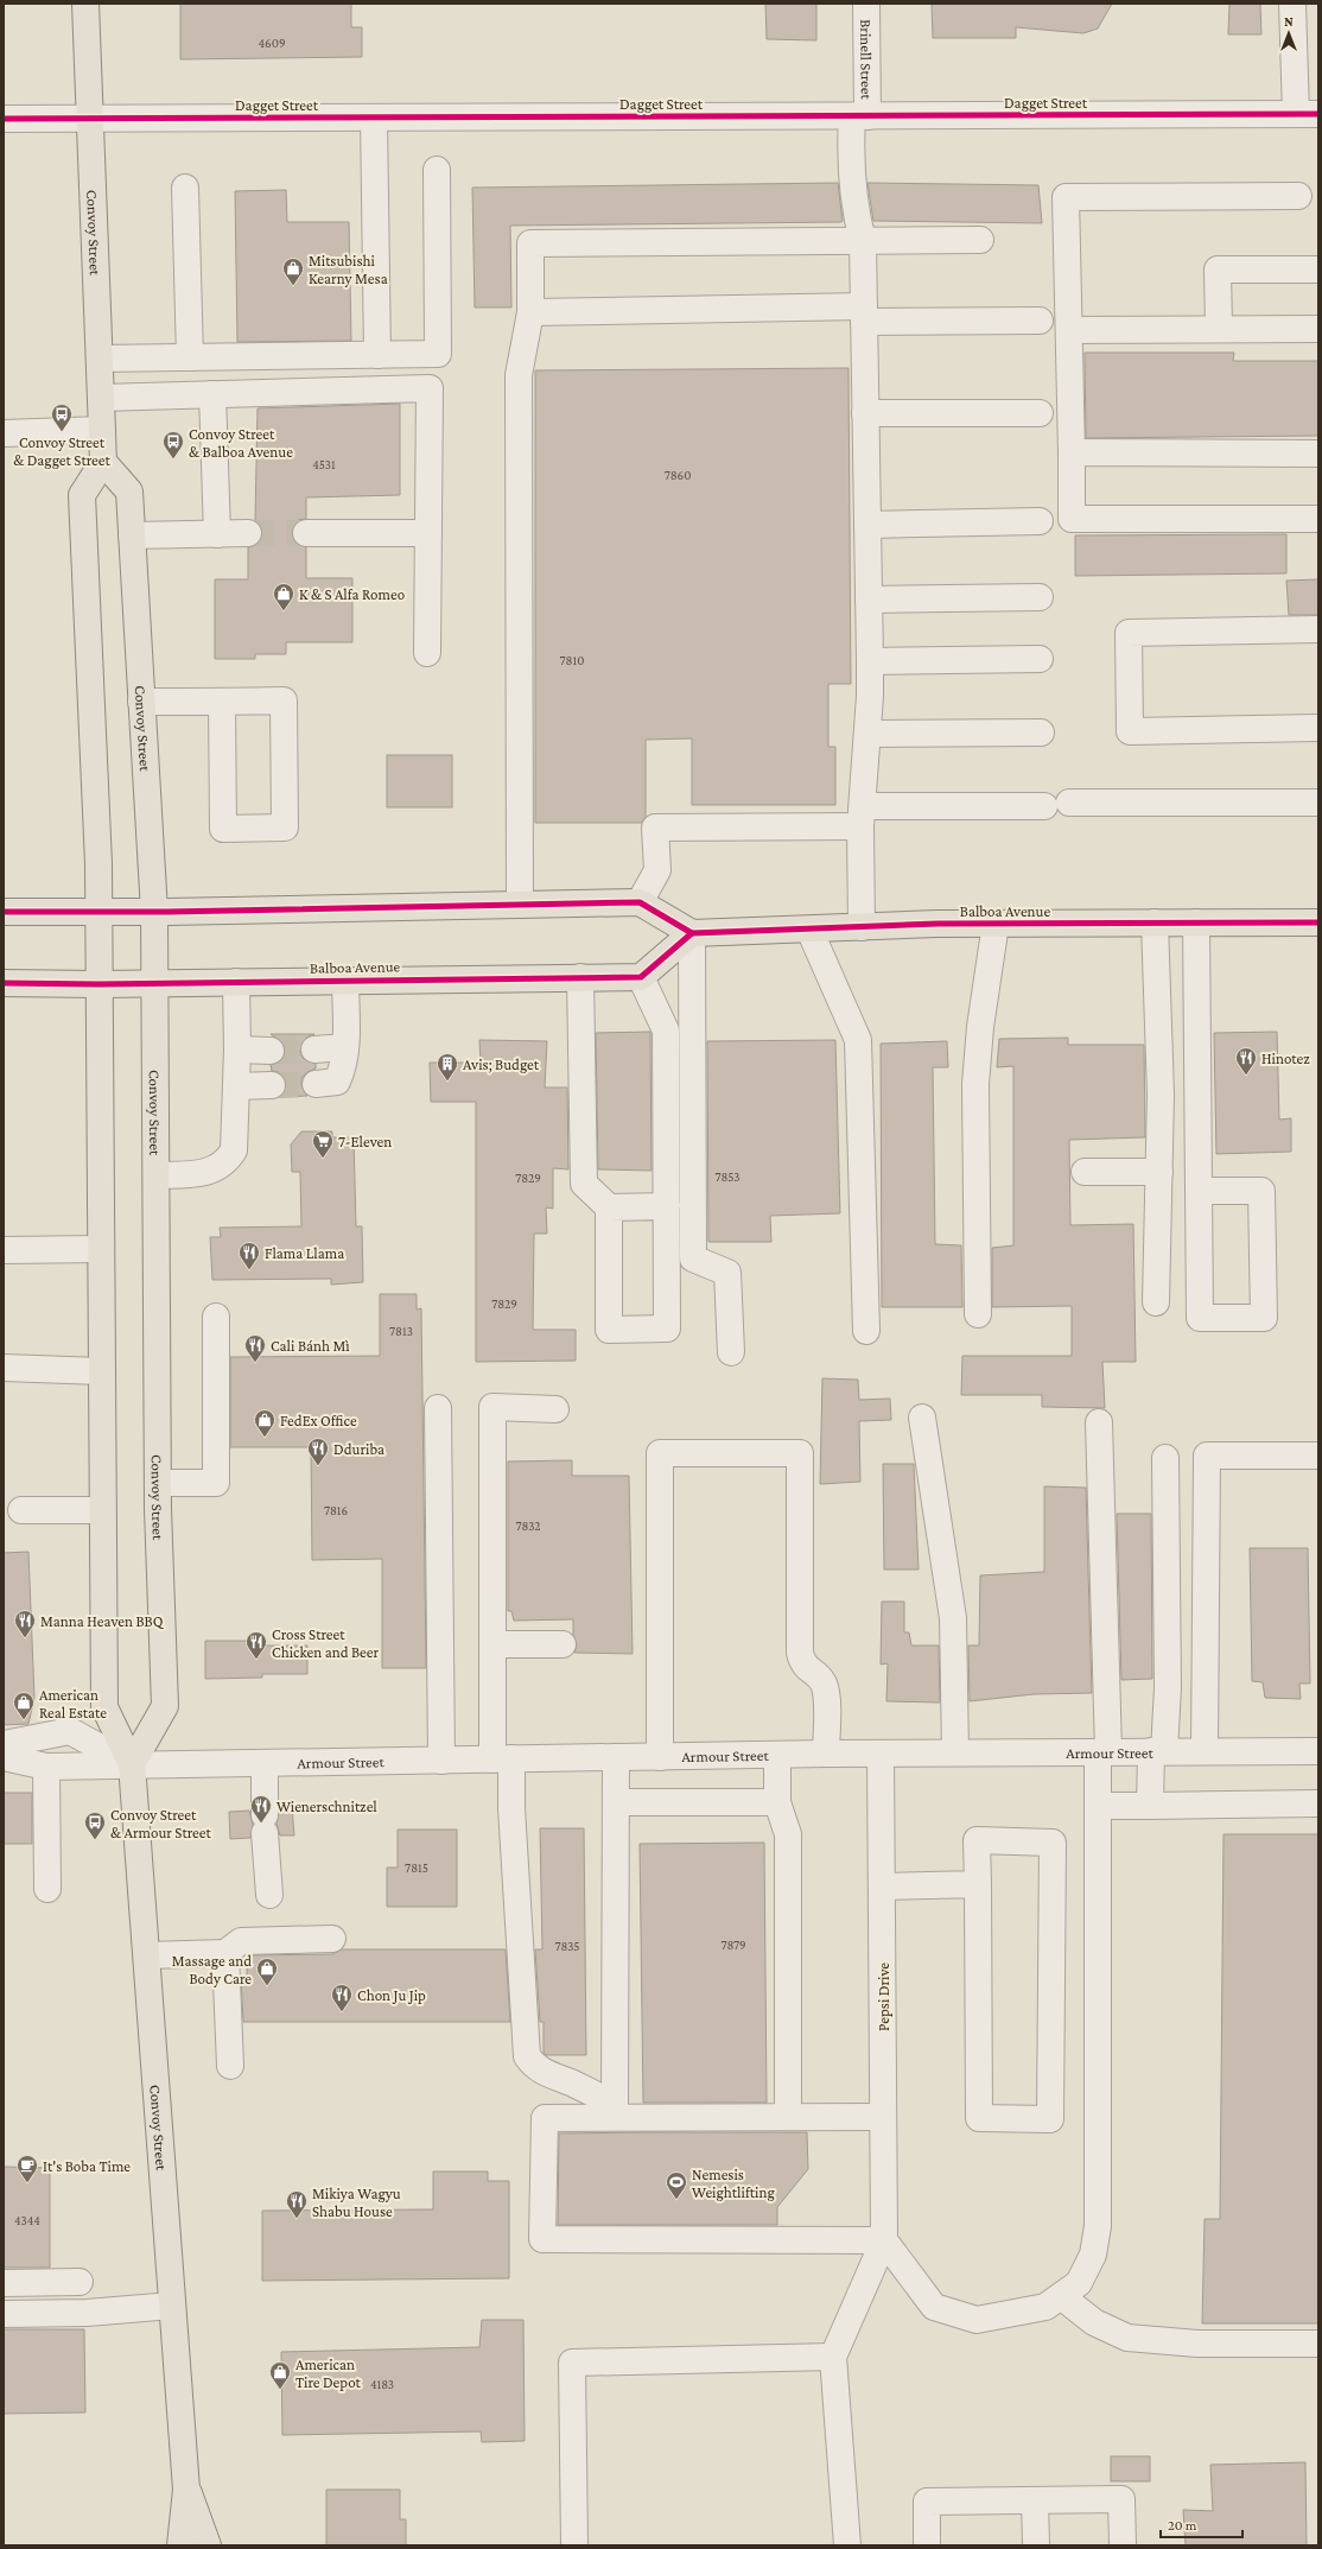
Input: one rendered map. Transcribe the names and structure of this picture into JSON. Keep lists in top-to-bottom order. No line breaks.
{"streets":{"main road":["Convoy Street","Balboa Avenue"],"street":["Brinell Street","Dagget Street","Armour Street","Pepsi Drive"]},"crossings":[["Brinell Street","Dagget Street"],["Brinell Street","Balboa Avenue"],["Dagget Street","Convoy Street"],["Convoy Street","Balboa Avenue"],["Convoy Street","Armour Street"],["Armour Street","Pepsi Drive"]],"places":{"shop":["Mitsubishi Kearny Mesa","K & S Alfa Romeo","FedEx Office","American Real Estate","Massage and Body Care","American Tire Depot"],"bus stop":["Convoy Street & Dagget Street","Convoy Street & Balboa Avenue","Convoy Street & Armour Street"],"restaurant":["Hinotez","Flama Llama","Cali Bánh Mì","Dduriba","Manna Heaven BBQ","Cross Street Chicken and Beer","Wienerschnitzel","Chon Ju Jip","Mikiya Wagyu Shabu House"],"building":["Avis; Budget"],"supermarket":["7-Eleven"],"cafe":["It's Boba Time"],"sports":["Nemesis Weightlifting"]},"house_numbers":["4609","4531","7860","7810","7853","7829","7829","7813","7816","7832","7815","7879","7835","4344","4183"],"scale_bar":"20 m","north":"top"}
